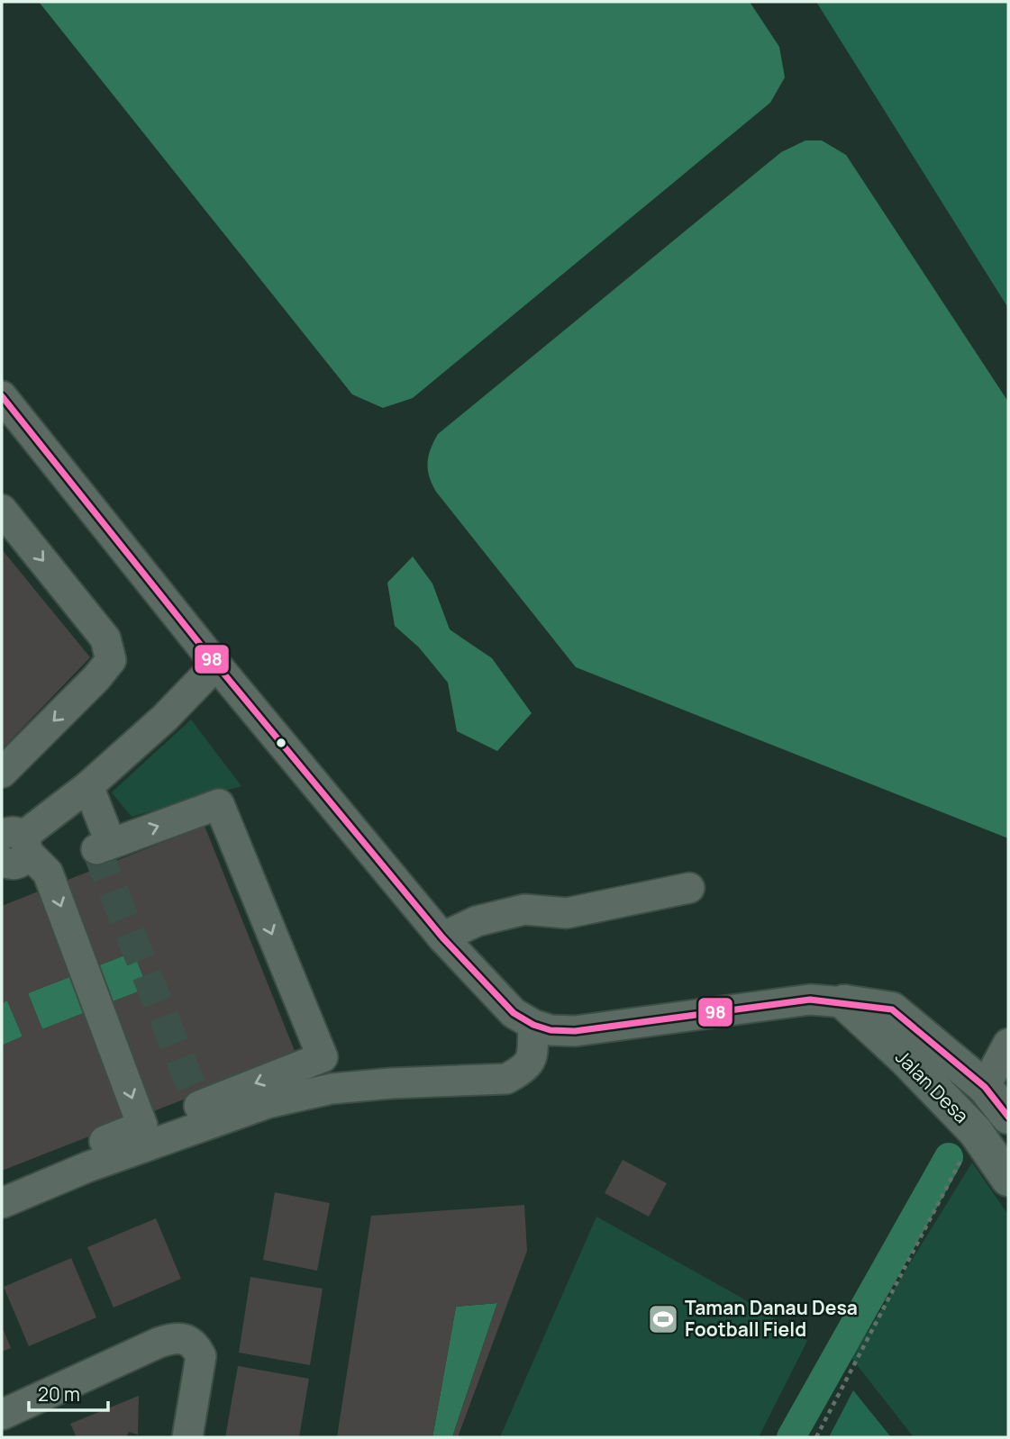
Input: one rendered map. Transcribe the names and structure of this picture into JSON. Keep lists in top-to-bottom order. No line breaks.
{"streets":{"main road":["Jalan Desa"]},"places":{"sports":["Taman Danau Desa Football Field"]},"lines":["transit line 98"],"scale_bar":"20 m"}
